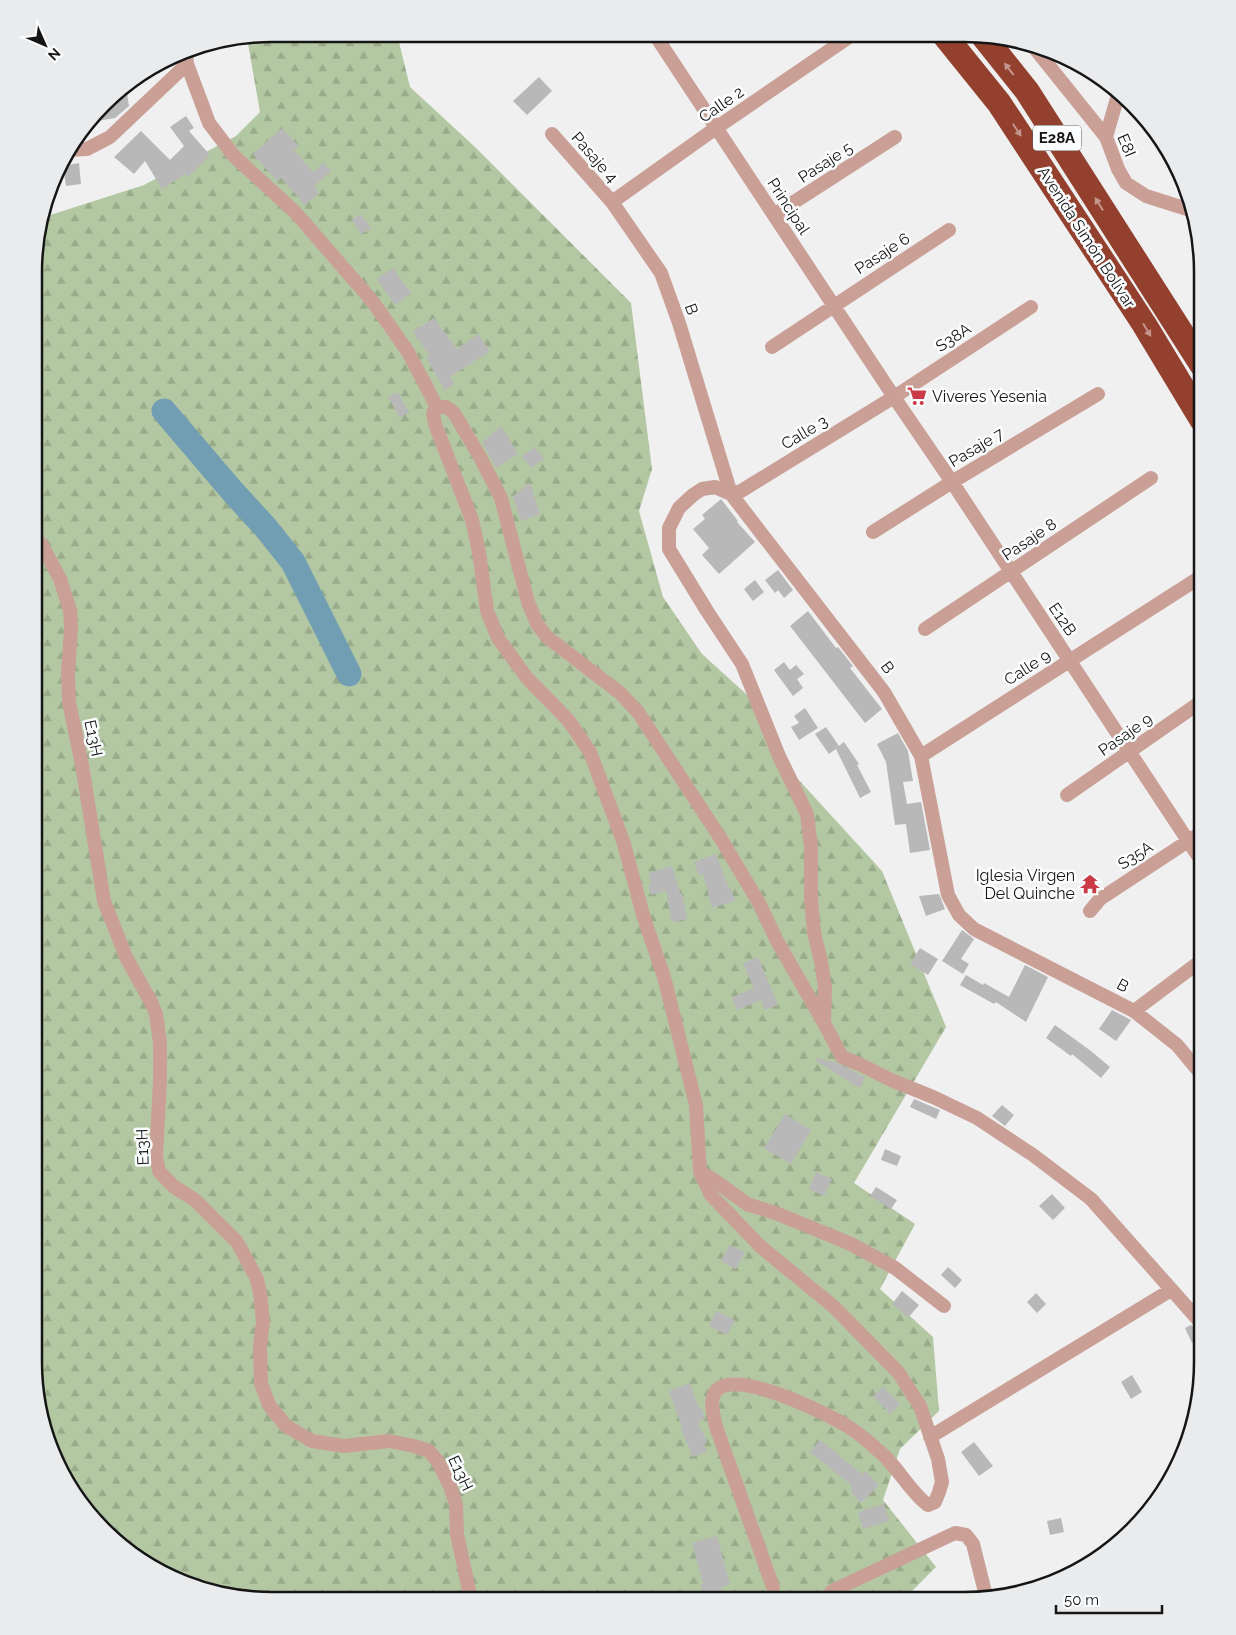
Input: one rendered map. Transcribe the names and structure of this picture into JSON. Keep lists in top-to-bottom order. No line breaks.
{"streets":{"highway":["E28A","Avenida Simón Bolívar"],"street":["Calle 2","E8I","Pasaje 4","Pasaje 5","Principal","Pasaje 6","B","S38A","Calle 3","Pasaje 7","Pasaje 8","E12B","Calle 9","Pasaje 9","E13H","S35A"]},"crossings":[["Calle 2","Pasaje 4"],["Calle 2","Principal"],["Calle 2","B"],["Pasaje 4","B"],["Pasaje 5","Principal"],["Principal","Pasaje 6"],["Principal","S38A"],["Principal","Calle 3"],["Principal","E12B"],["B","Calle 3"],["B","Calle 9"],["S38A","Calle 3"],["S38A","E12B"],["Calle 3","E12B"],["Pasaje 7","E12B"],["Pasaje 8","E12B"],["E12B","Calle 9"],["E12B","Pasaje 9"],["E12B","S35A"]],"places":{"supermarket":["Viveres Yesenia"],"temple":["Iglesia Virgen Del Quinche"]},"scale_bar":"50 m","north":"bottom right"}
